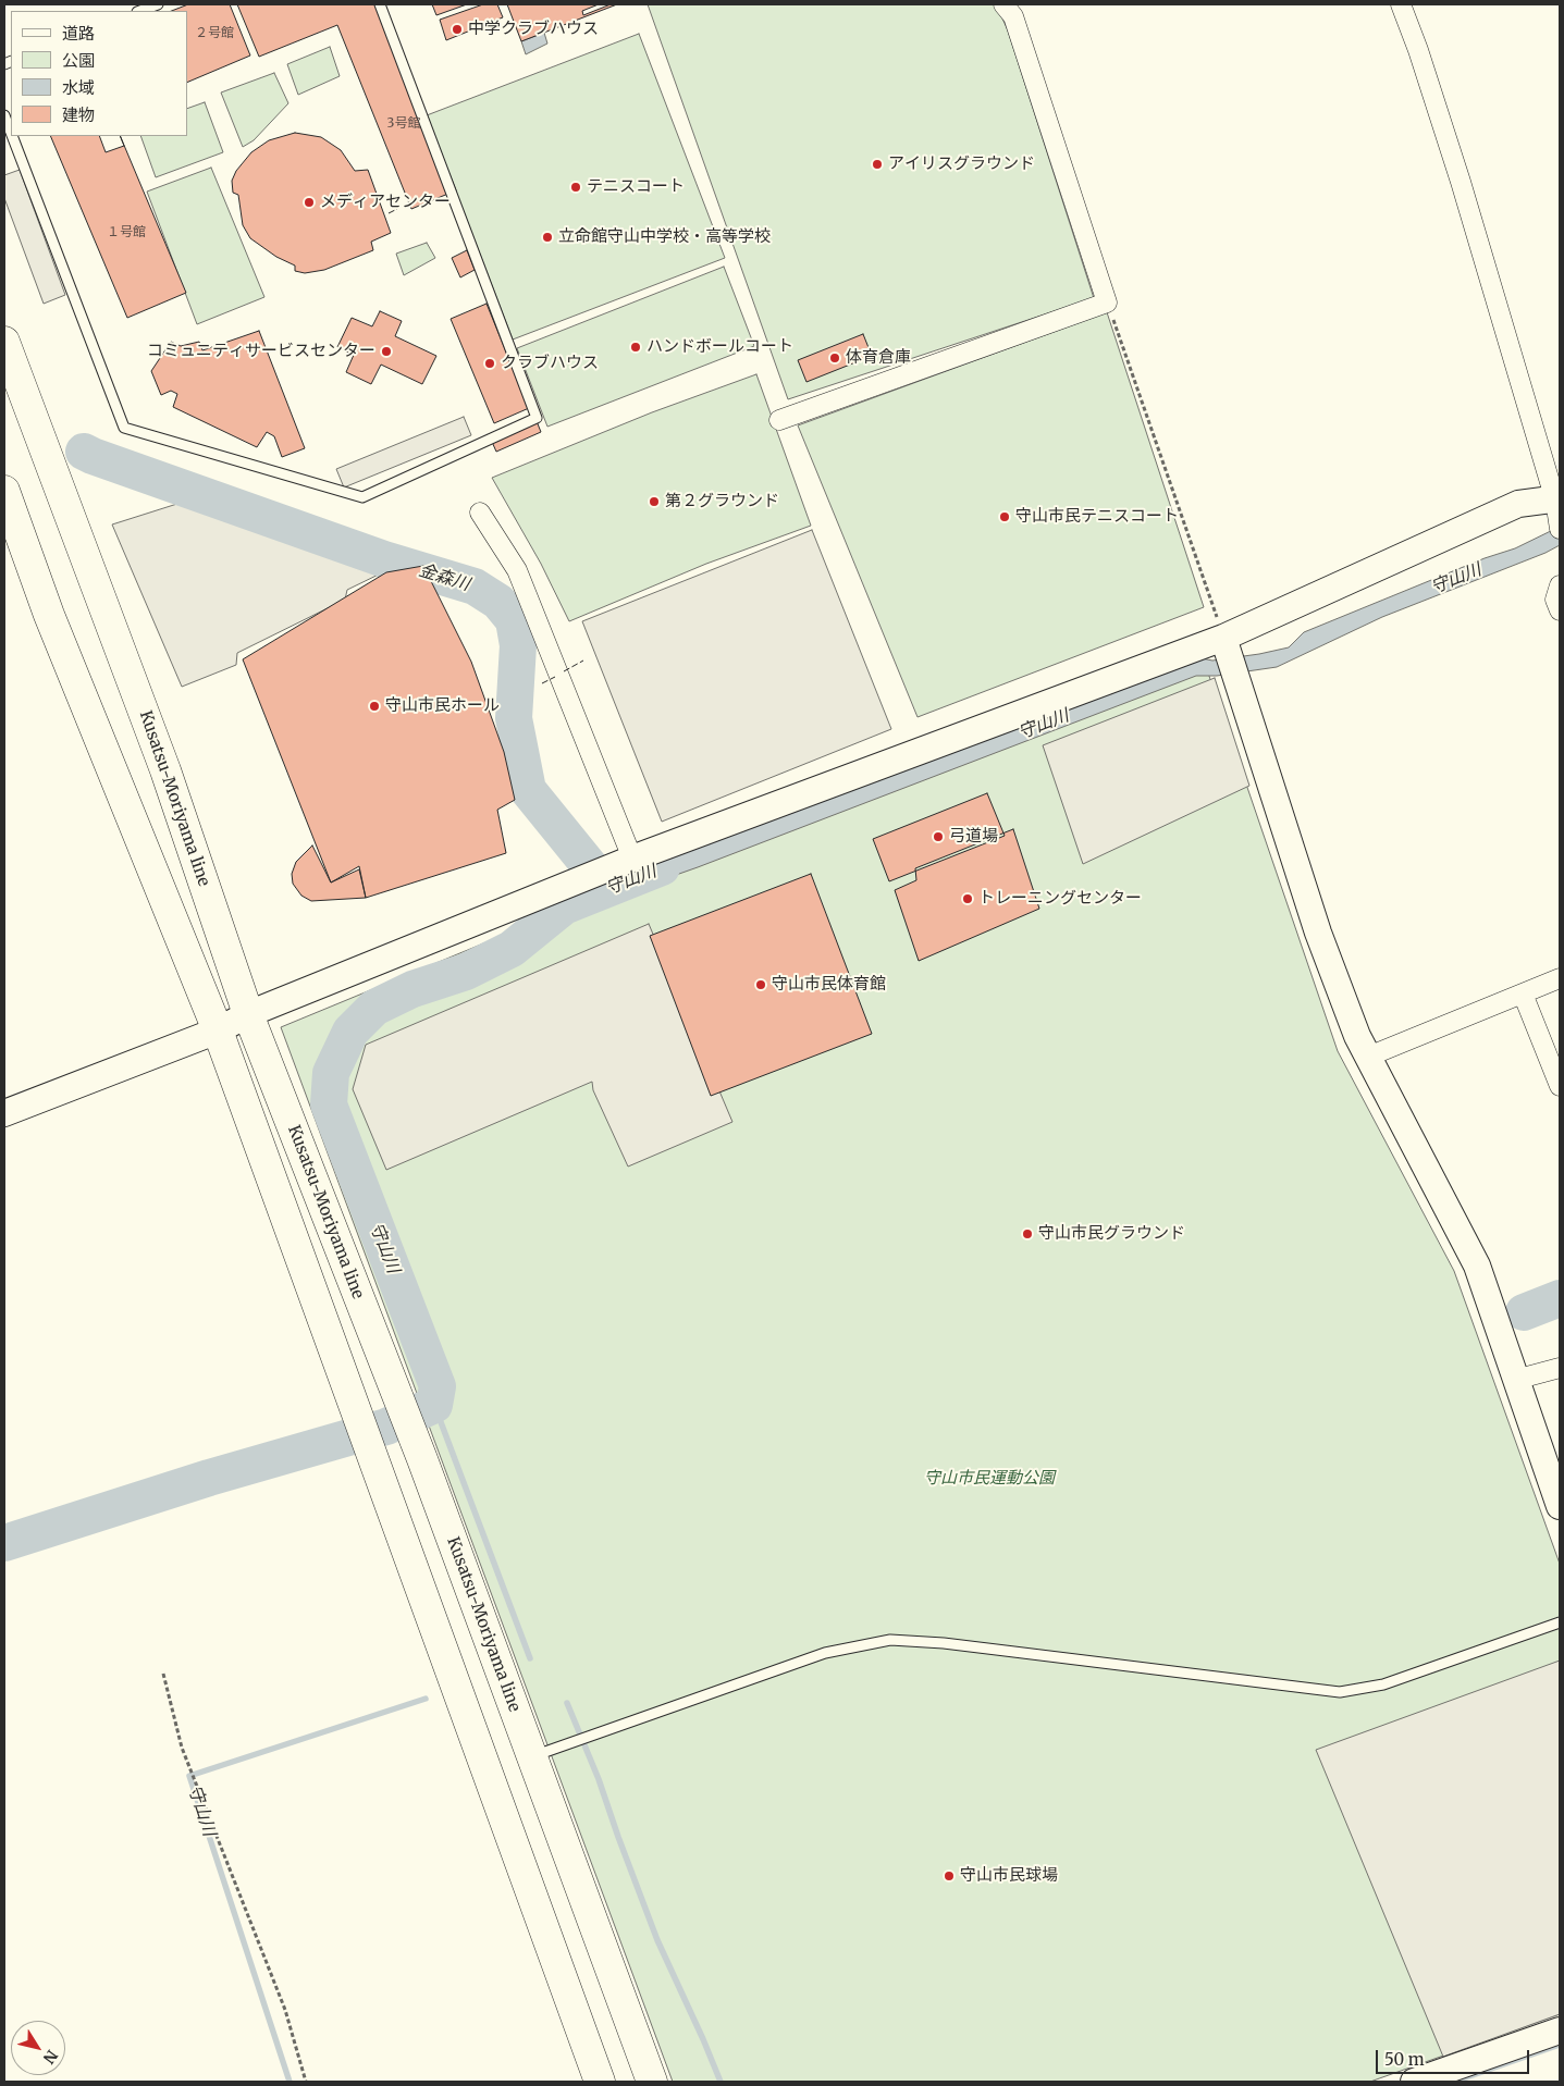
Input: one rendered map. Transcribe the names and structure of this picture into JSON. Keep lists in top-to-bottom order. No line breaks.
{"streets":{"main road":["Kusatsu-Moriyama line"]},"water":["金森川","守山川"],"parks":["守山市民運動公園"],"places":["中学クラブハウス","アイリスグラウンド","テニスコート","メディアセンター","立命館守山中学校・高等学校","ハンドボールコート","コミュニティサービスセンター","体育倉庫","クラブハウス","第２グラウンド","守山市民テニスコート","守山市民ホール","弓道場","トレーニングセンター","守山市民体育館","守山市民グラウンド","守山市民球場"],"house_numbers":["２号館","3号館","１号館"],"legend":["道路","公園","水域","建物"],"scale_bar":"50 m","north":"bottom right"}
